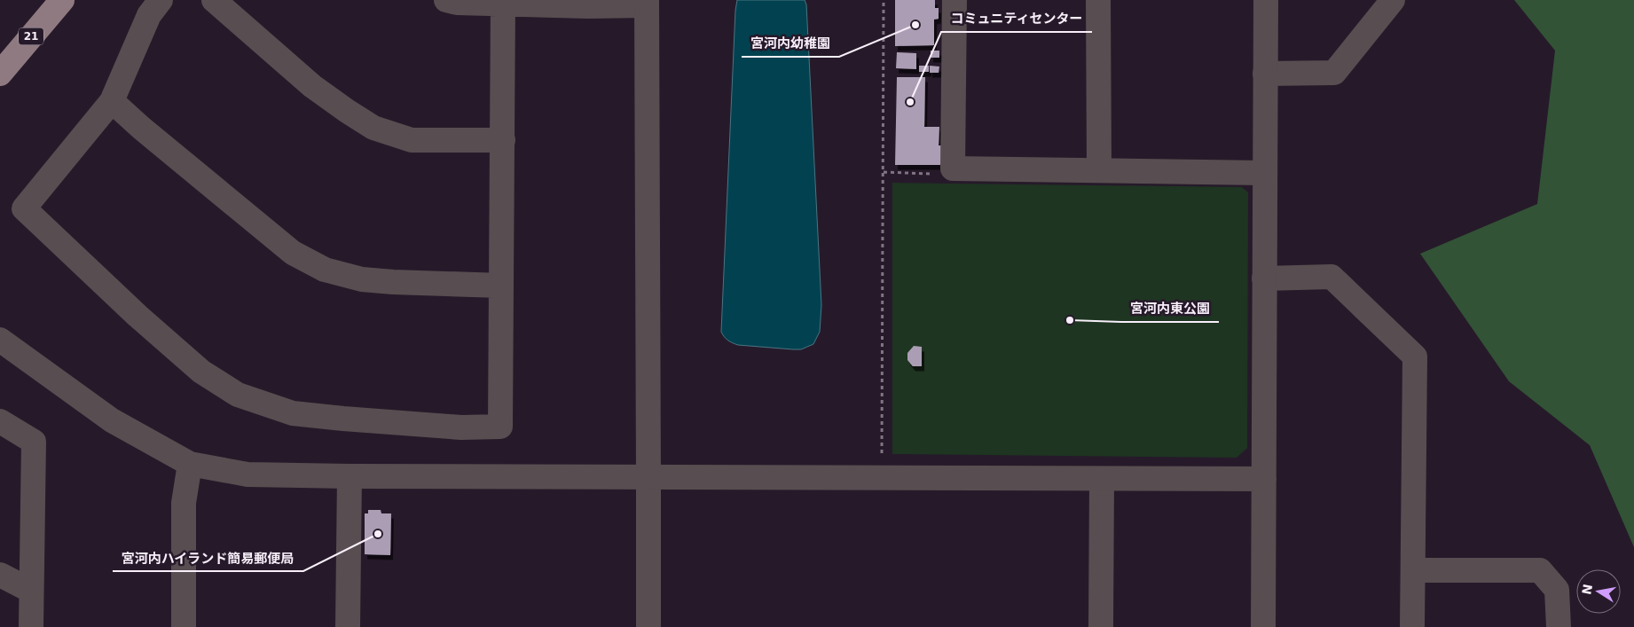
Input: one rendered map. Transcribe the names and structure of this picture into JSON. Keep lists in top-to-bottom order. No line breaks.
{"streets":{"main road":["21"]},"places":["宮河内幼稚園","コミュニティセンター","宮河内東公園","宮河内ハイランド簡易郵便局"],"north":"left"}
